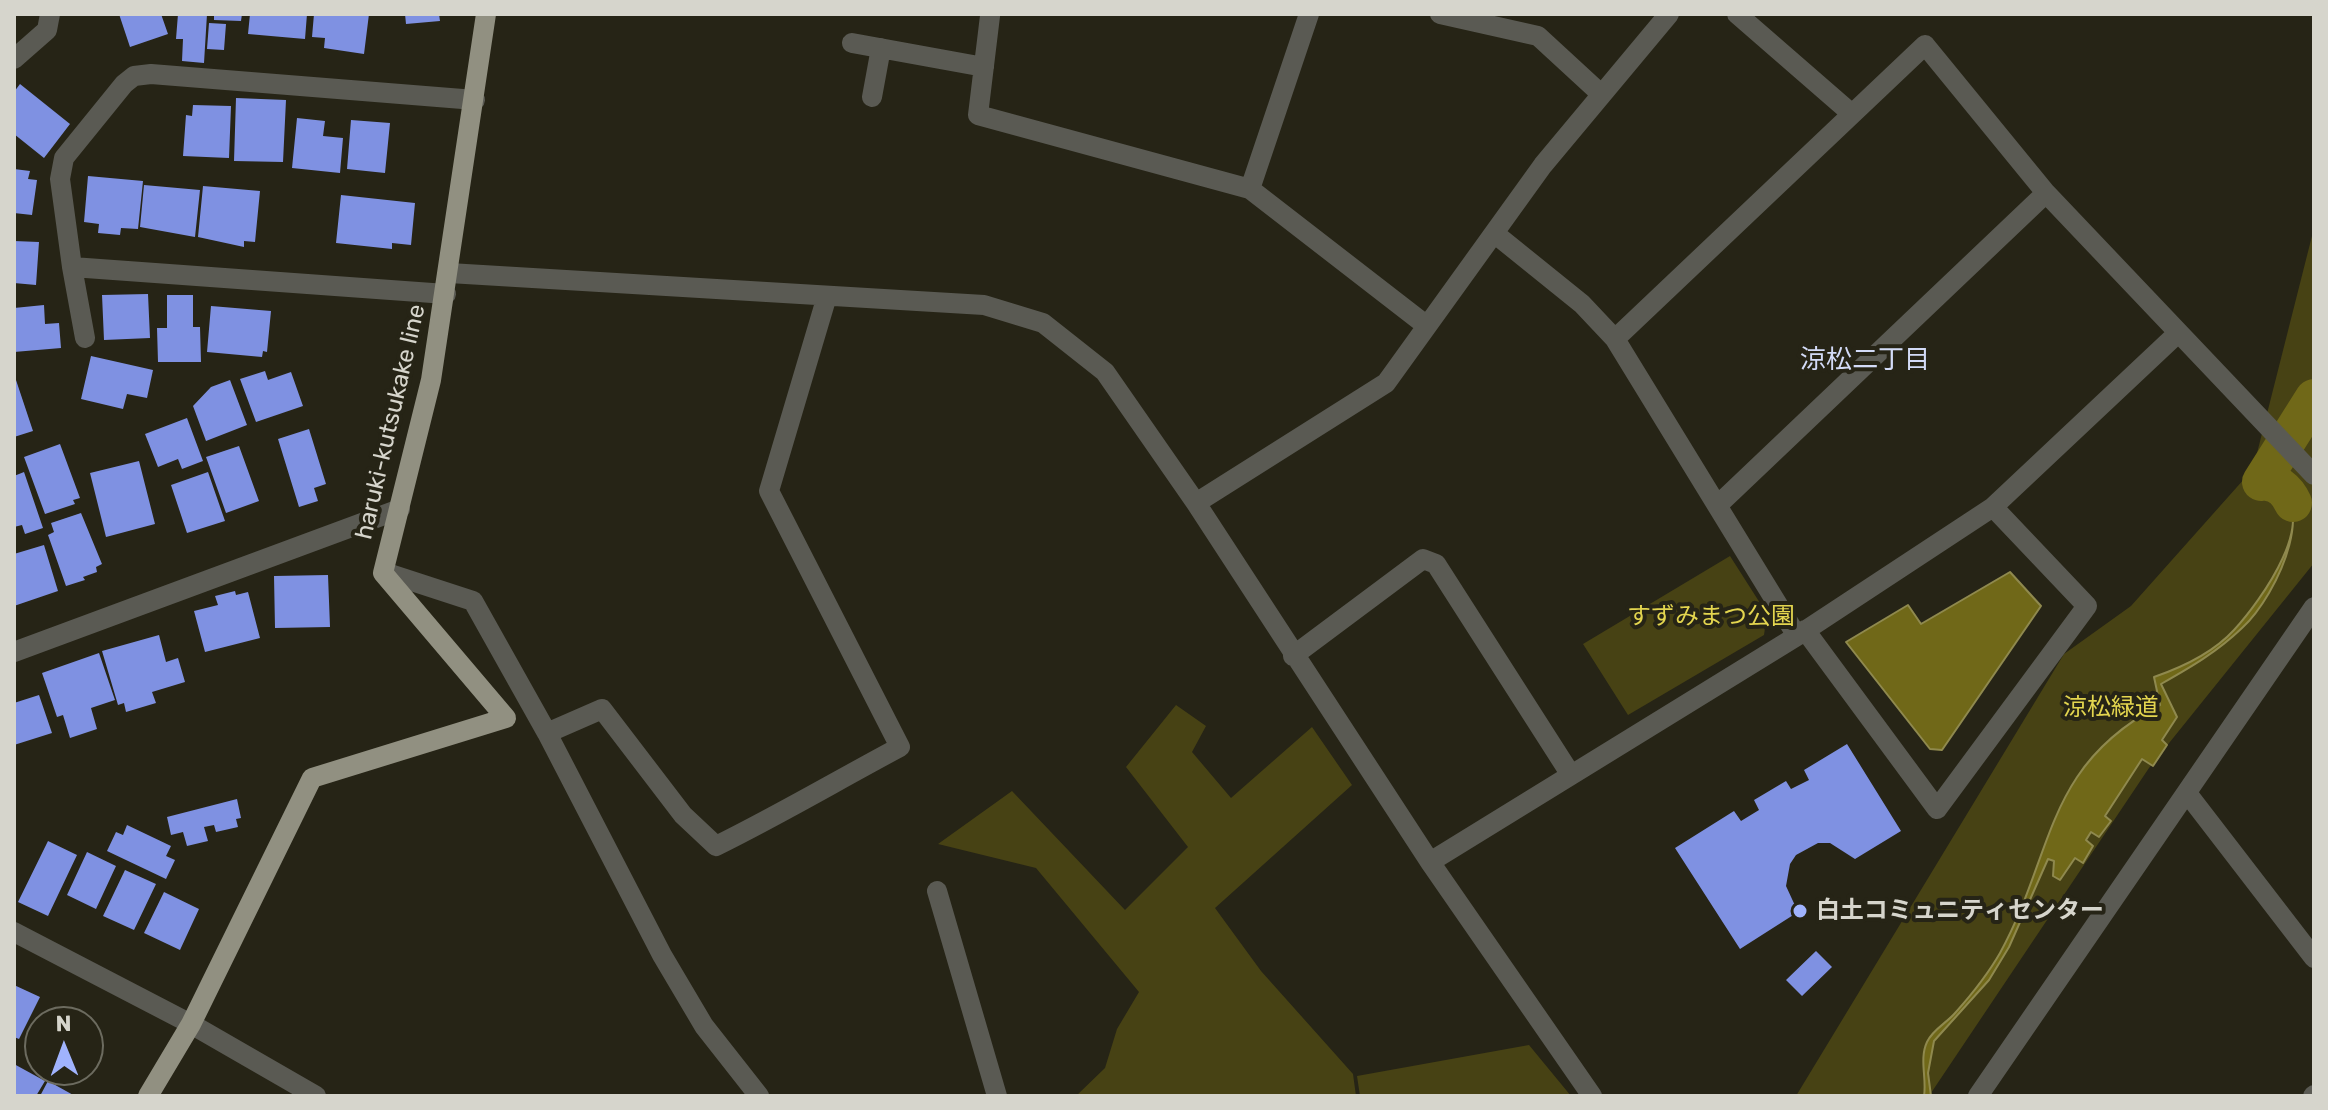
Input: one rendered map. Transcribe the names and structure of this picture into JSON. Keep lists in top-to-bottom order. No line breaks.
{"streets":{"main road":["haruki-kutsukake line"]},"districts":["涼松二丁目"],"parks":["すずみまつ公園","涼松緑道"],"places":["白土コミュニティセンター"],"north":"top"}
